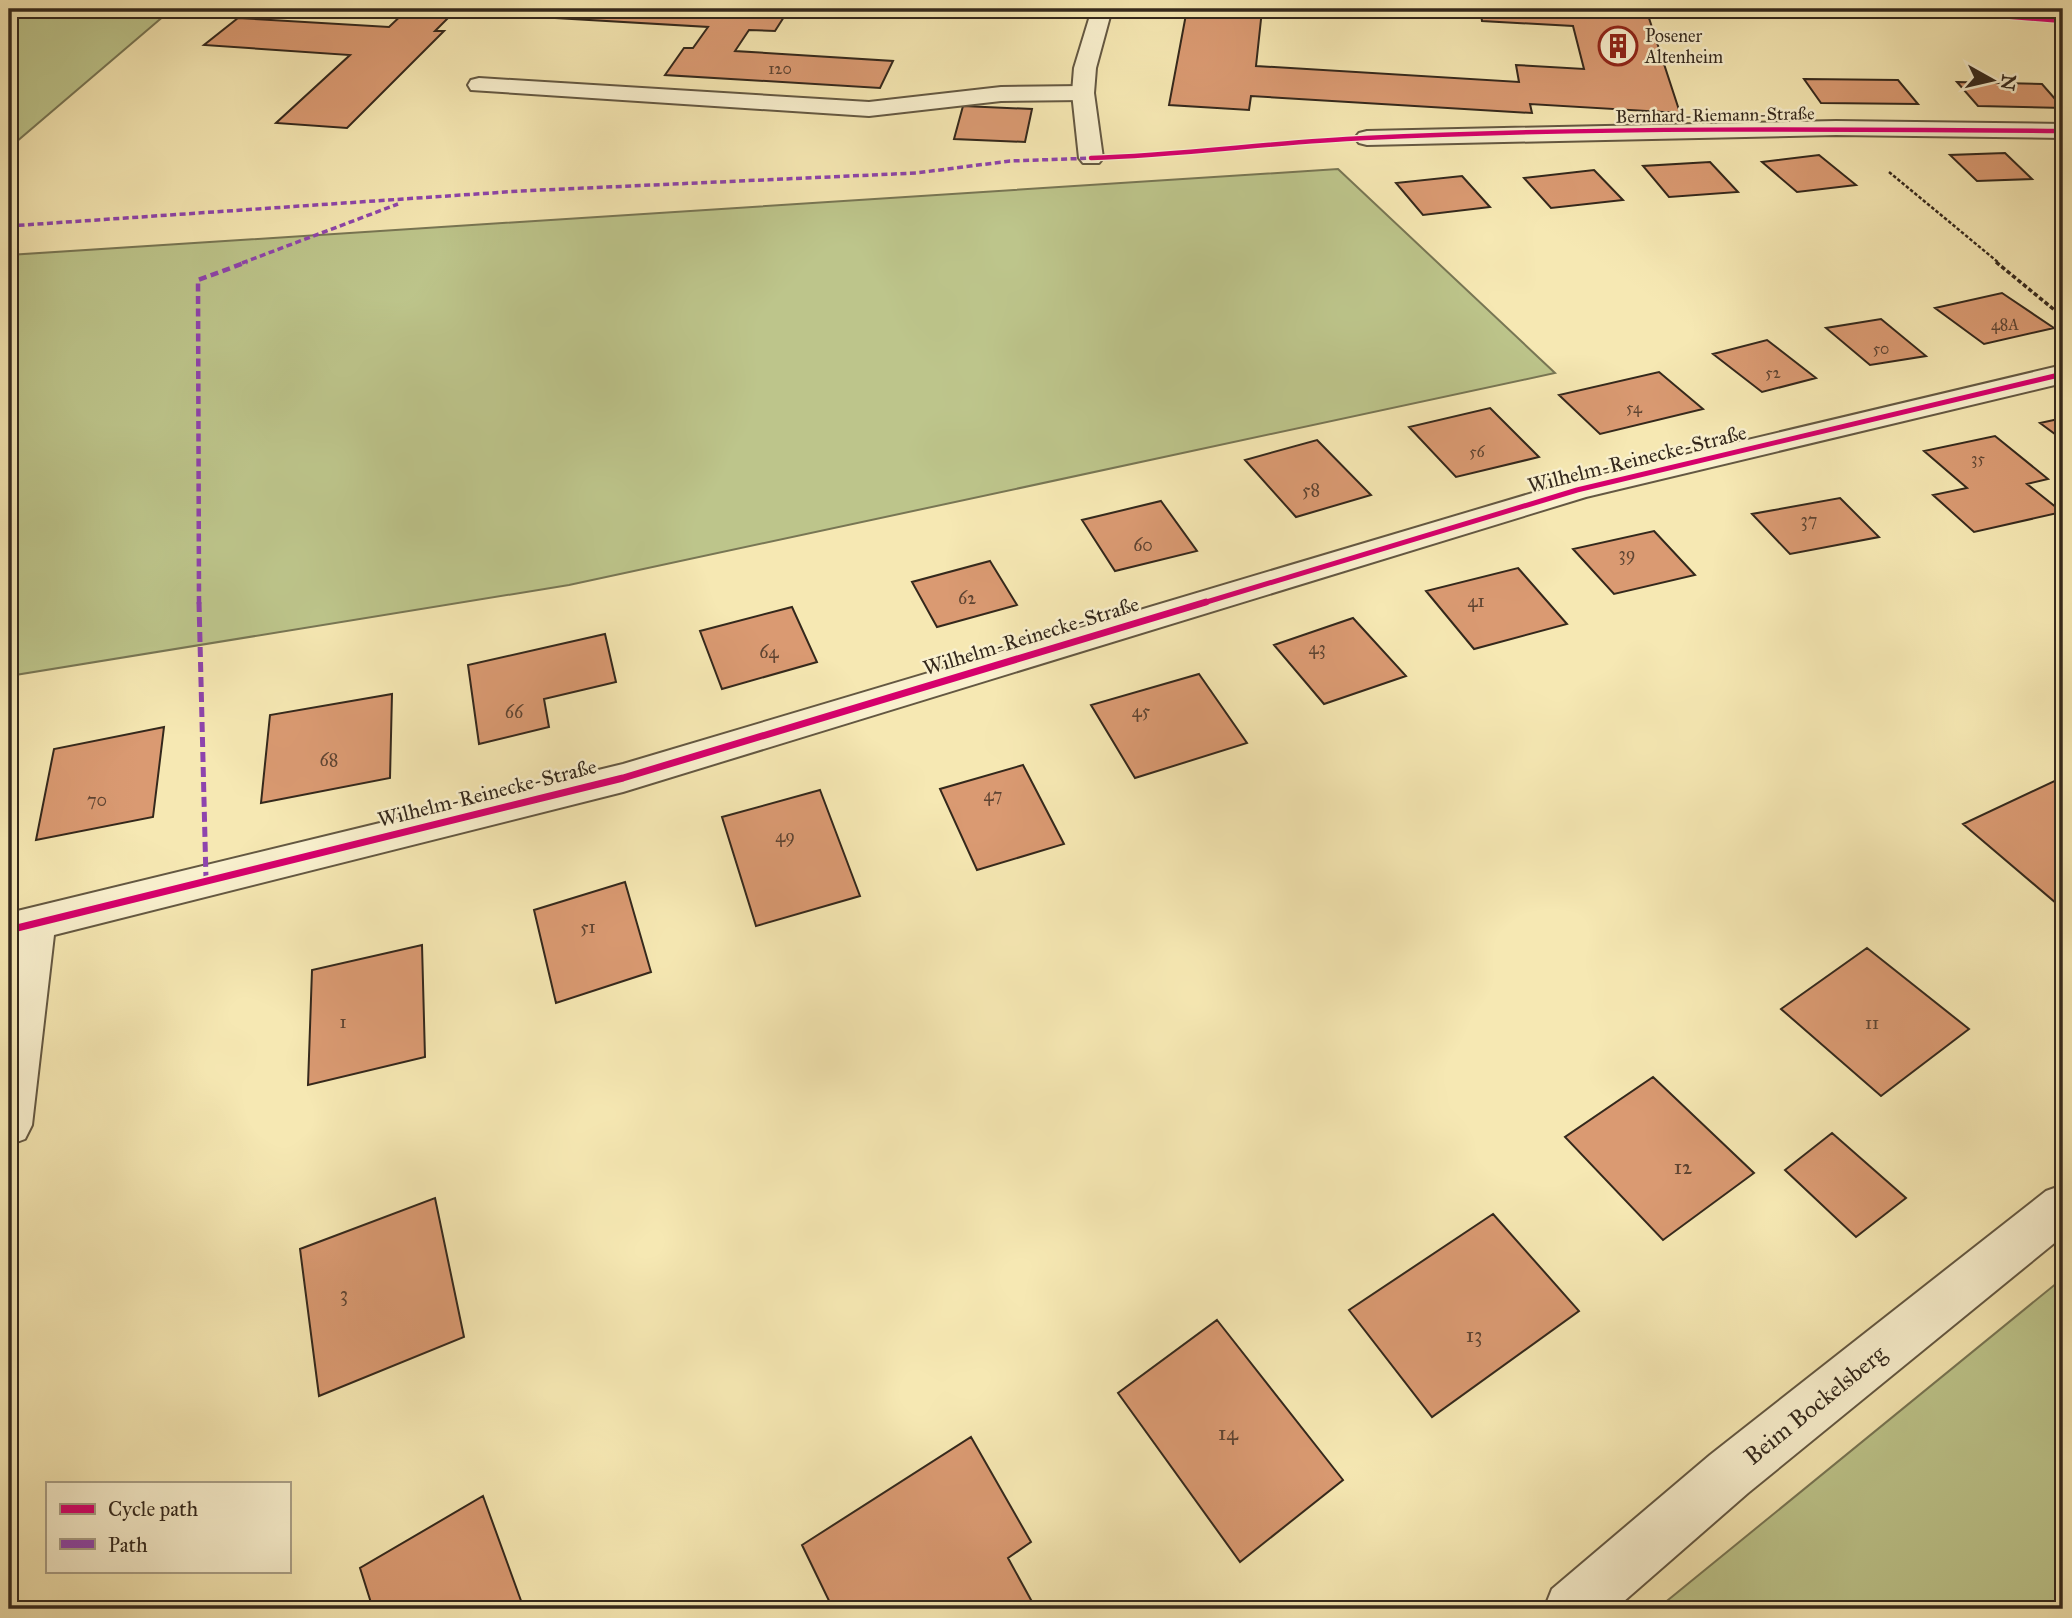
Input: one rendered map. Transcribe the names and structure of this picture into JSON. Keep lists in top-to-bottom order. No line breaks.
{"streets":{"street":["Bernhard-Riemann-Straße","Wilhelm-Reinecke-Straße","Beim Bockelsberg"]},"places":{"building":["Posener Altenheim"]},"house_numbers":["120","48A","50","52","54","56","35","58","37","60","39","62","41","43","64","45","66","68","47","70","49","51","1","11","12","3","13","14"],"legend":["Cycle path","Path"],"north":"right"}
